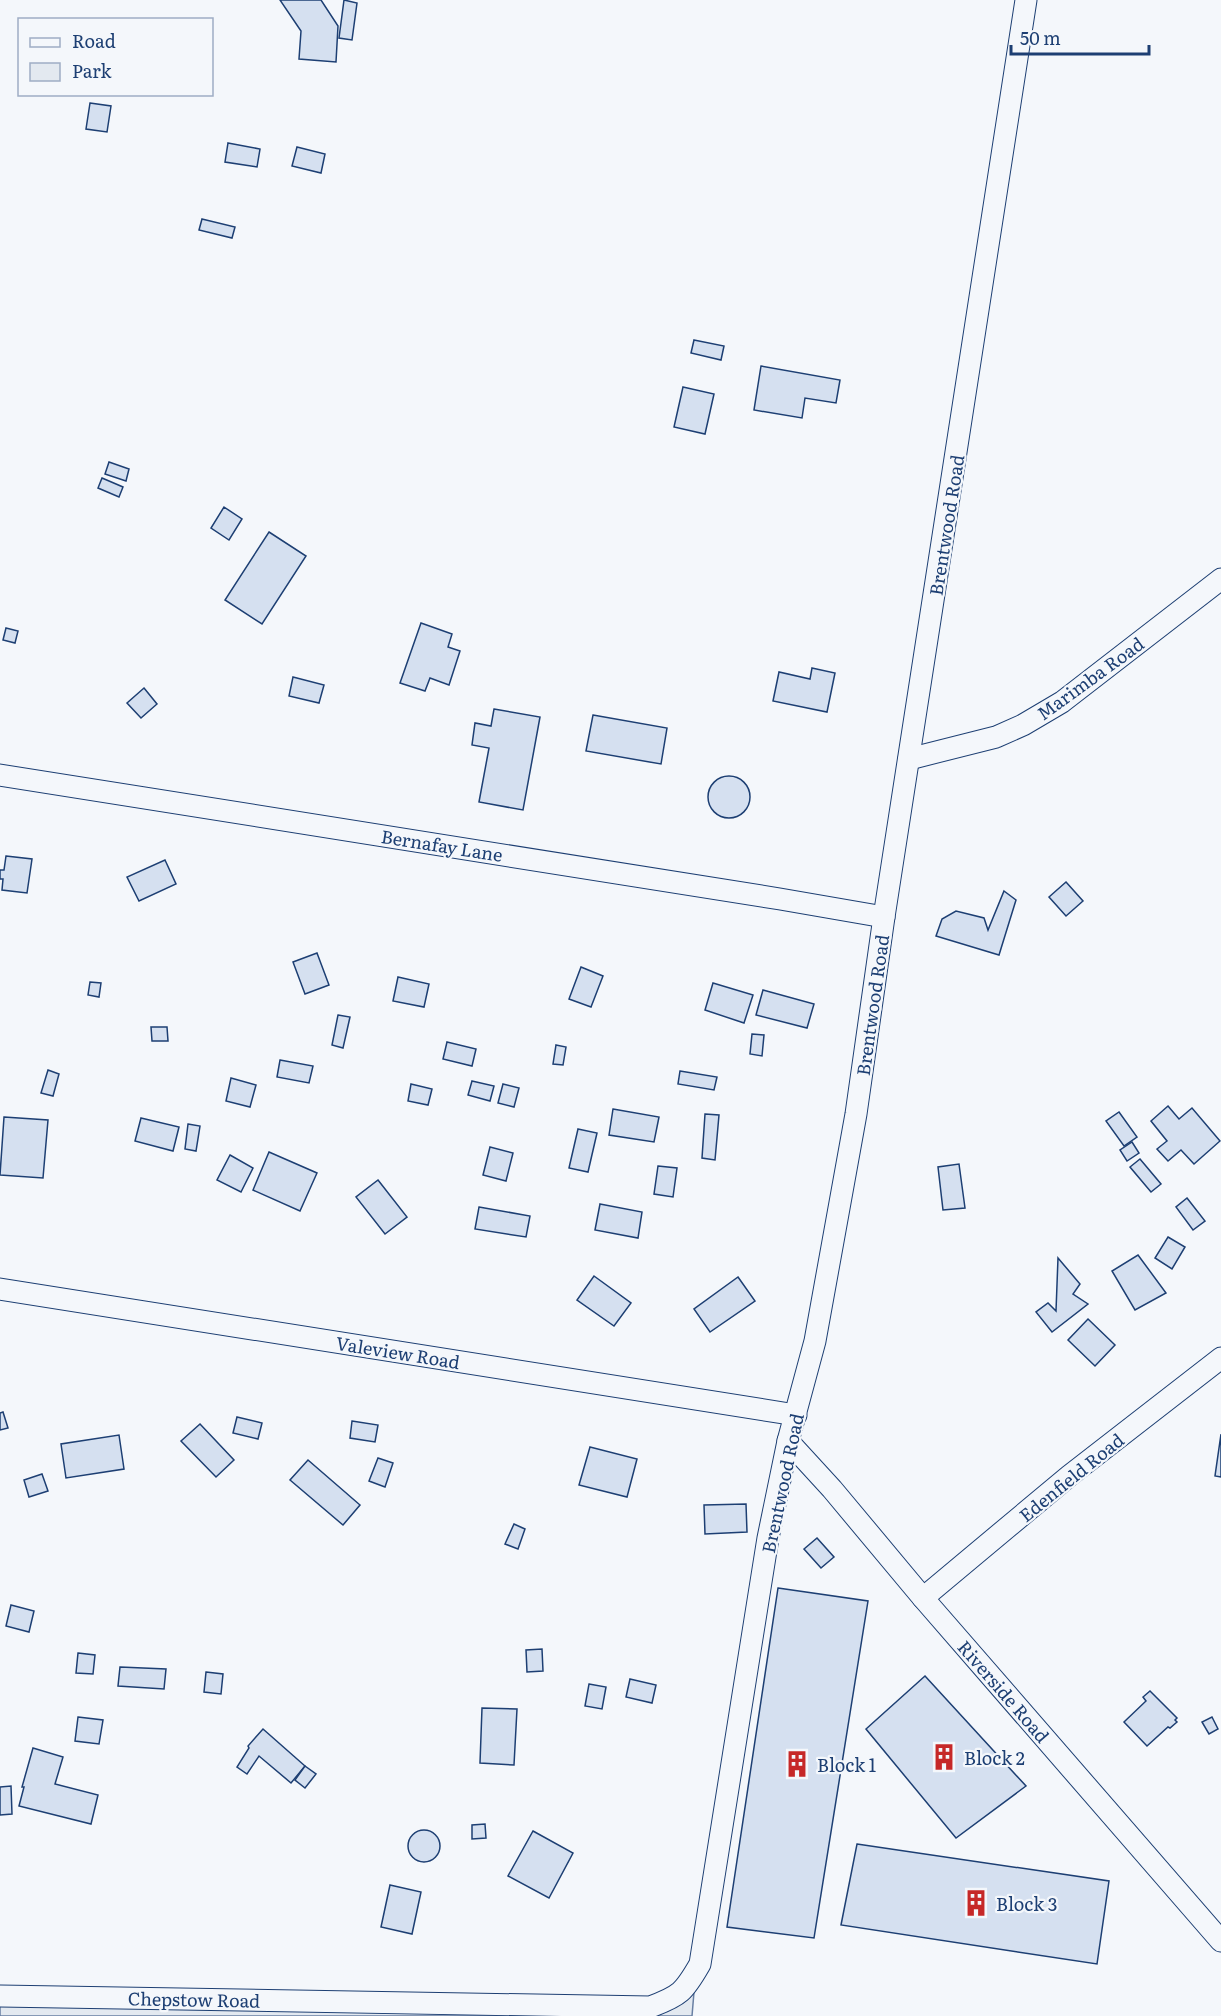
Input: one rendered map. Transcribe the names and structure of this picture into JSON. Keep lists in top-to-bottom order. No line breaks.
{"streets":{"street":["Brentwood Road","Marimba Road","Bernafay Lane","Valeview Road","Edenfield Road","Riverside Road","Chepstow Road"]},"crossings":[["Brentwood Road","Marimba Road"],["Brentwood Road","Bernafay Lane"],["Brentwood Road","Valeview Road"],["Brentwood Road","Riverside Road"],["Brentwood Road","Chepstow Road"],["Edenfield Road","Riverside Road"]],"places":{"building":["Block 2","Block 1","Block 3"]},"legend":["Road","Park"],"scale_bar":"50 m"}
